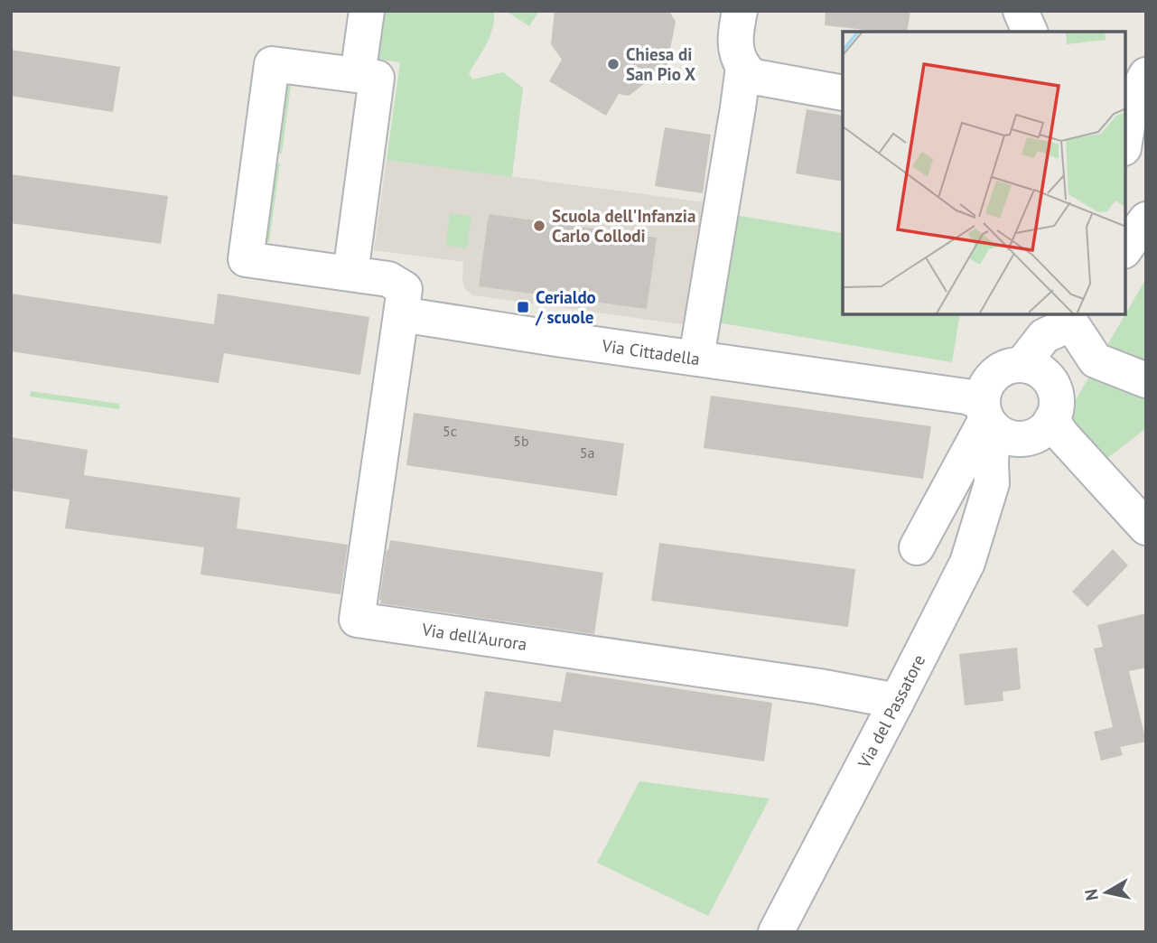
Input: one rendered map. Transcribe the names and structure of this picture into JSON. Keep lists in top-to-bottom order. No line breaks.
{"streets":{"street":["Via Cittadella","Via dell'Aurora","Via del Passatore"]},"crossings":[["Via Cittadella","Via dell'Aurora"],["Via Cittadella","Via del Passatore"],["Via dell'Aurora","Via del Passatore"]],"places":{"other":["Chiesa di San Pio X","Scuola dell'Infanzia Carlo Collodi"],"transit":["Cerialdo / scuole"]},"house_numbers":["5c","5b","5a"],"north":"left"}
